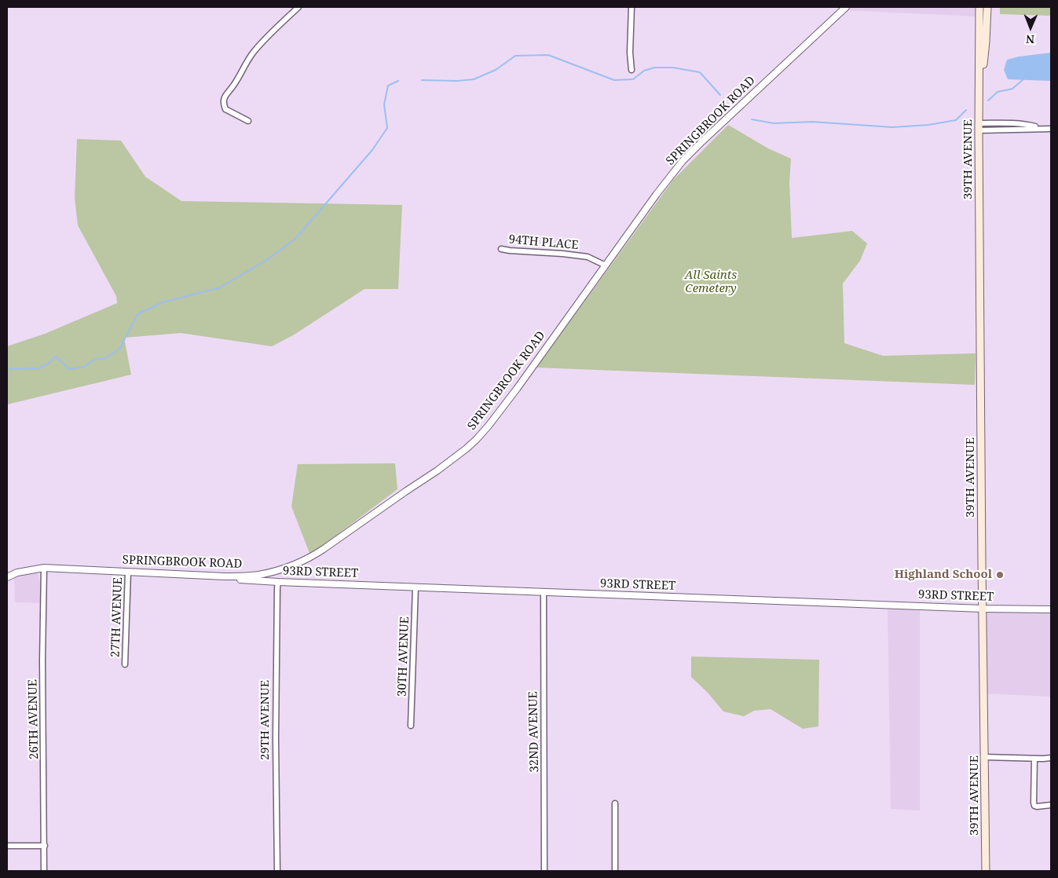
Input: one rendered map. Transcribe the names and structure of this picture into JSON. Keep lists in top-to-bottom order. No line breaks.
{"streets":{"main road":["39TH AVENUE"],"street":["SPRINGBROOK ROAD","94TH PLACE","93RD STREET","27TH AVENUE","30TH AVENUE","26TH AVENUE","29TH AVENUE","32ND AVENUE"]},"crossings":[["SPRINGBROOK ROAD","94TH PLACE"],["SPRINGBROOK ROAD","93RD STREET"],["SPRINGBROOK ROAD","27TH AVENUE"],["SPRINGBROOK ROAD","26TH AVENUE"],["SPRINGBROOK ROAD","29TH AVENUE"],["39TH AVENUE","93RD STREET"],["93RD STREET","30TH AVENUE"],["93RD STREET","29TH AVENUE"],["93RD STREET","32ND AVENUE"]],"parks":["All Saints Cemetery"],"places":["Highland School"],"north":"bottom"}
